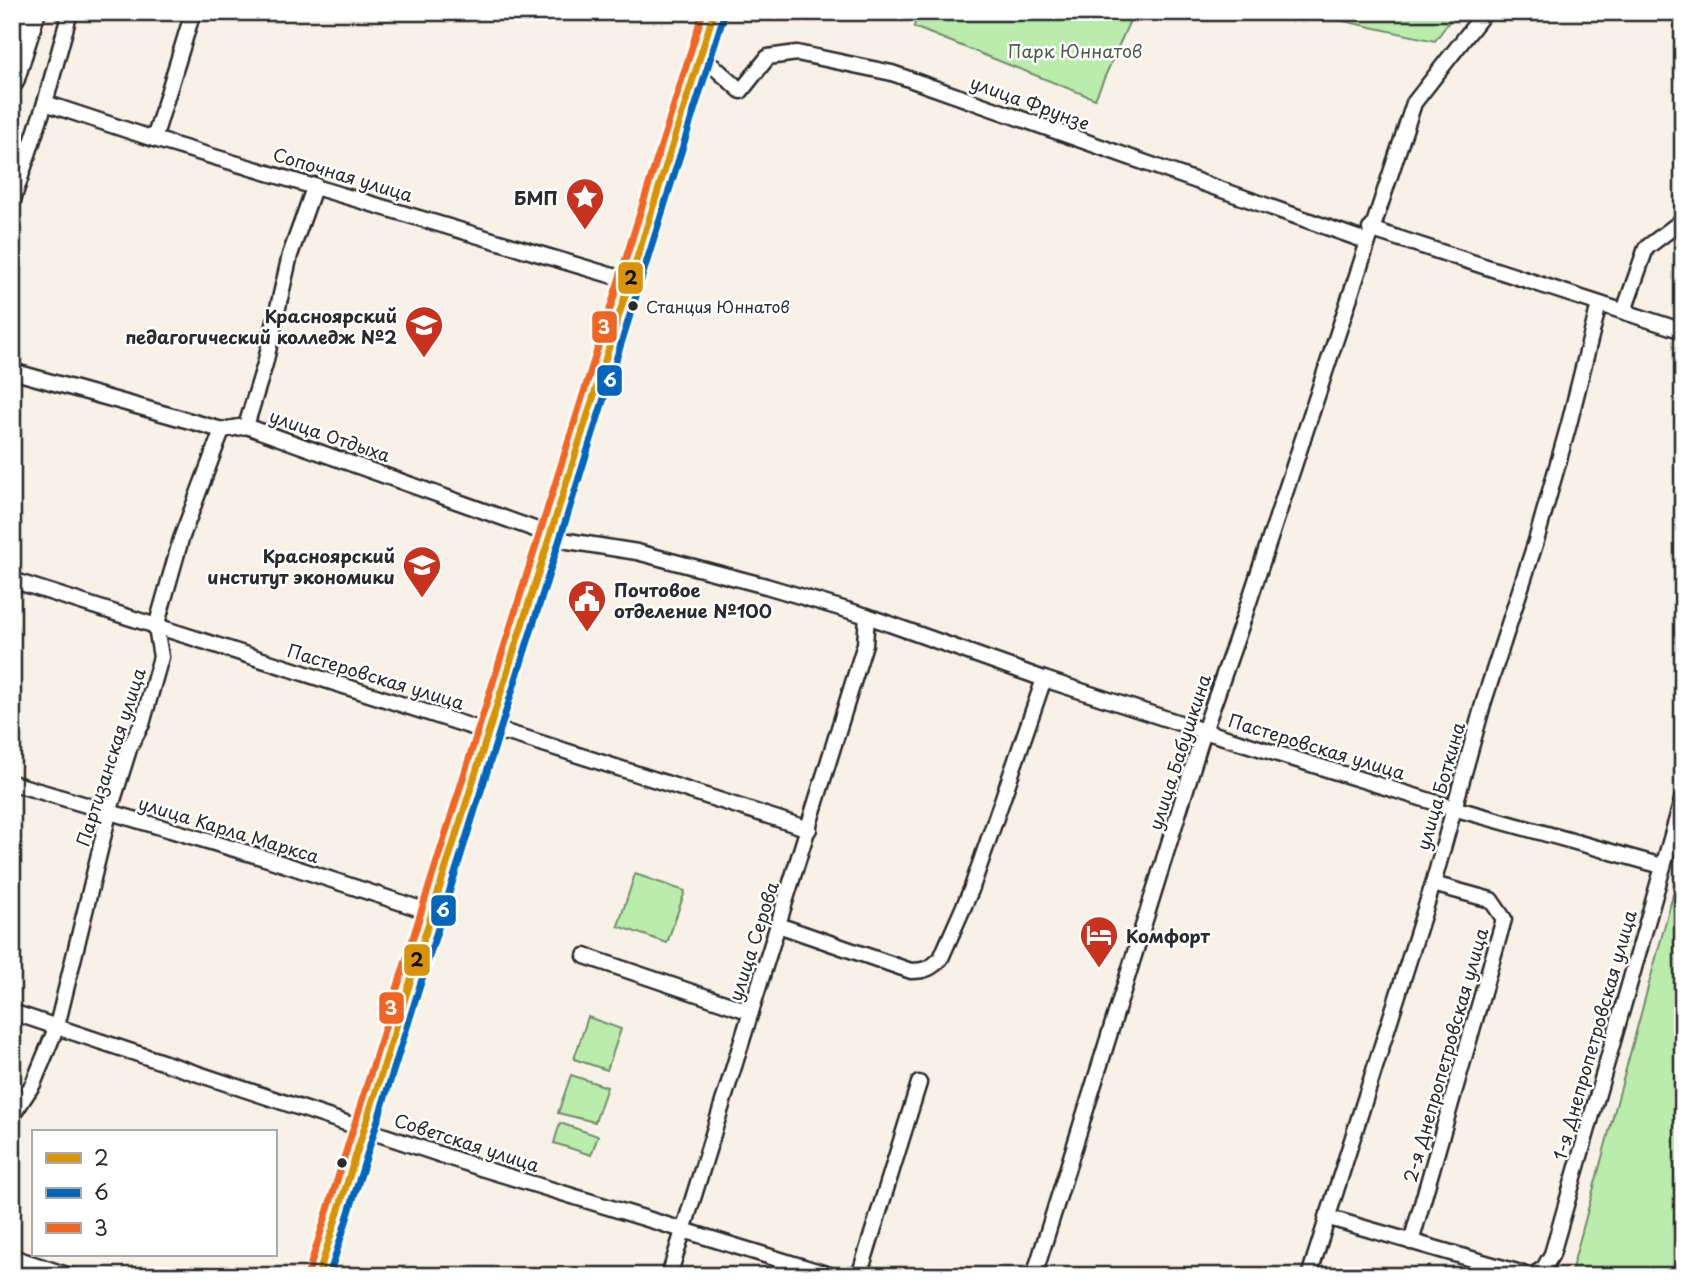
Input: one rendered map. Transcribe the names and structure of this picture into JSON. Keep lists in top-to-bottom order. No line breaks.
{"streets":{"street":["улица Фрунзе","Сопочная улица","улица Отдыха","Пастеровская улица","улица Бабушкина","Партизанская улица","улица Боткина","улица Карла Маркса","улица Серова","1-я Днепропетровская улица","2-я Днепропетровская улица","Советская улица"]},"crossings":[["улица Фрунзе","улица Бабушкина"],["улица Фрунзе","улица Боткина"],["улица Отдыха","Пастеровская улица"],["Пастеровская улица","улица Бабушкина"],["Пастеровская улица","Партизанская улица"],["Пастеровская улица","улица Боткина"],["Пастеровская улица","улица Серова"],["Пастеровская улица","1-я Днепропетровская улица"],["Партизанская улица","улица Карла Маркса"],["Партизанская улица","Советская улица"],["улица Боткина","1-я Днепропетровская улица"],["улица Боткина","2-я Днепропетровская улица"],["улица Серова","Советская улица"],["1-я Днепропетровская улица","2-я Днепропетровская улица"]],"parks":["Парк Юннатов"],"places":{"place":["БМП"],"other":["Станция Юннатов"],"school or university":["Красноярский педагогический колледж №2","Красноярский институт экономики"],"public building":["Почтовое отделение №100"],"hotel":["Комфорт"]},"lines":["transit line 2","transit line 3","transit line 6"],"legend":["2","6","3"]}
